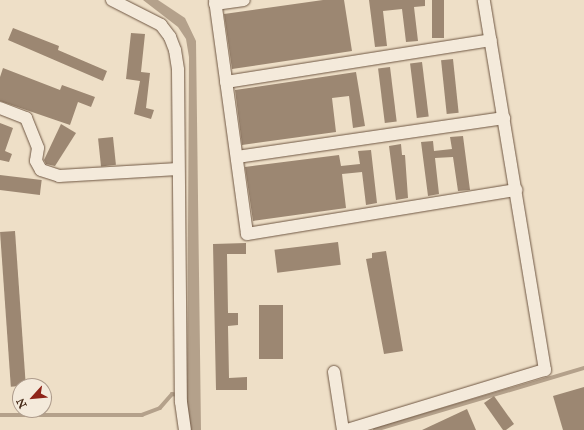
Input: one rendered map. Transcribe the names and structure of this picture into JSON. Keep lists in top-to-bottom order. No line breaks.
{"north":"bottom left"}
